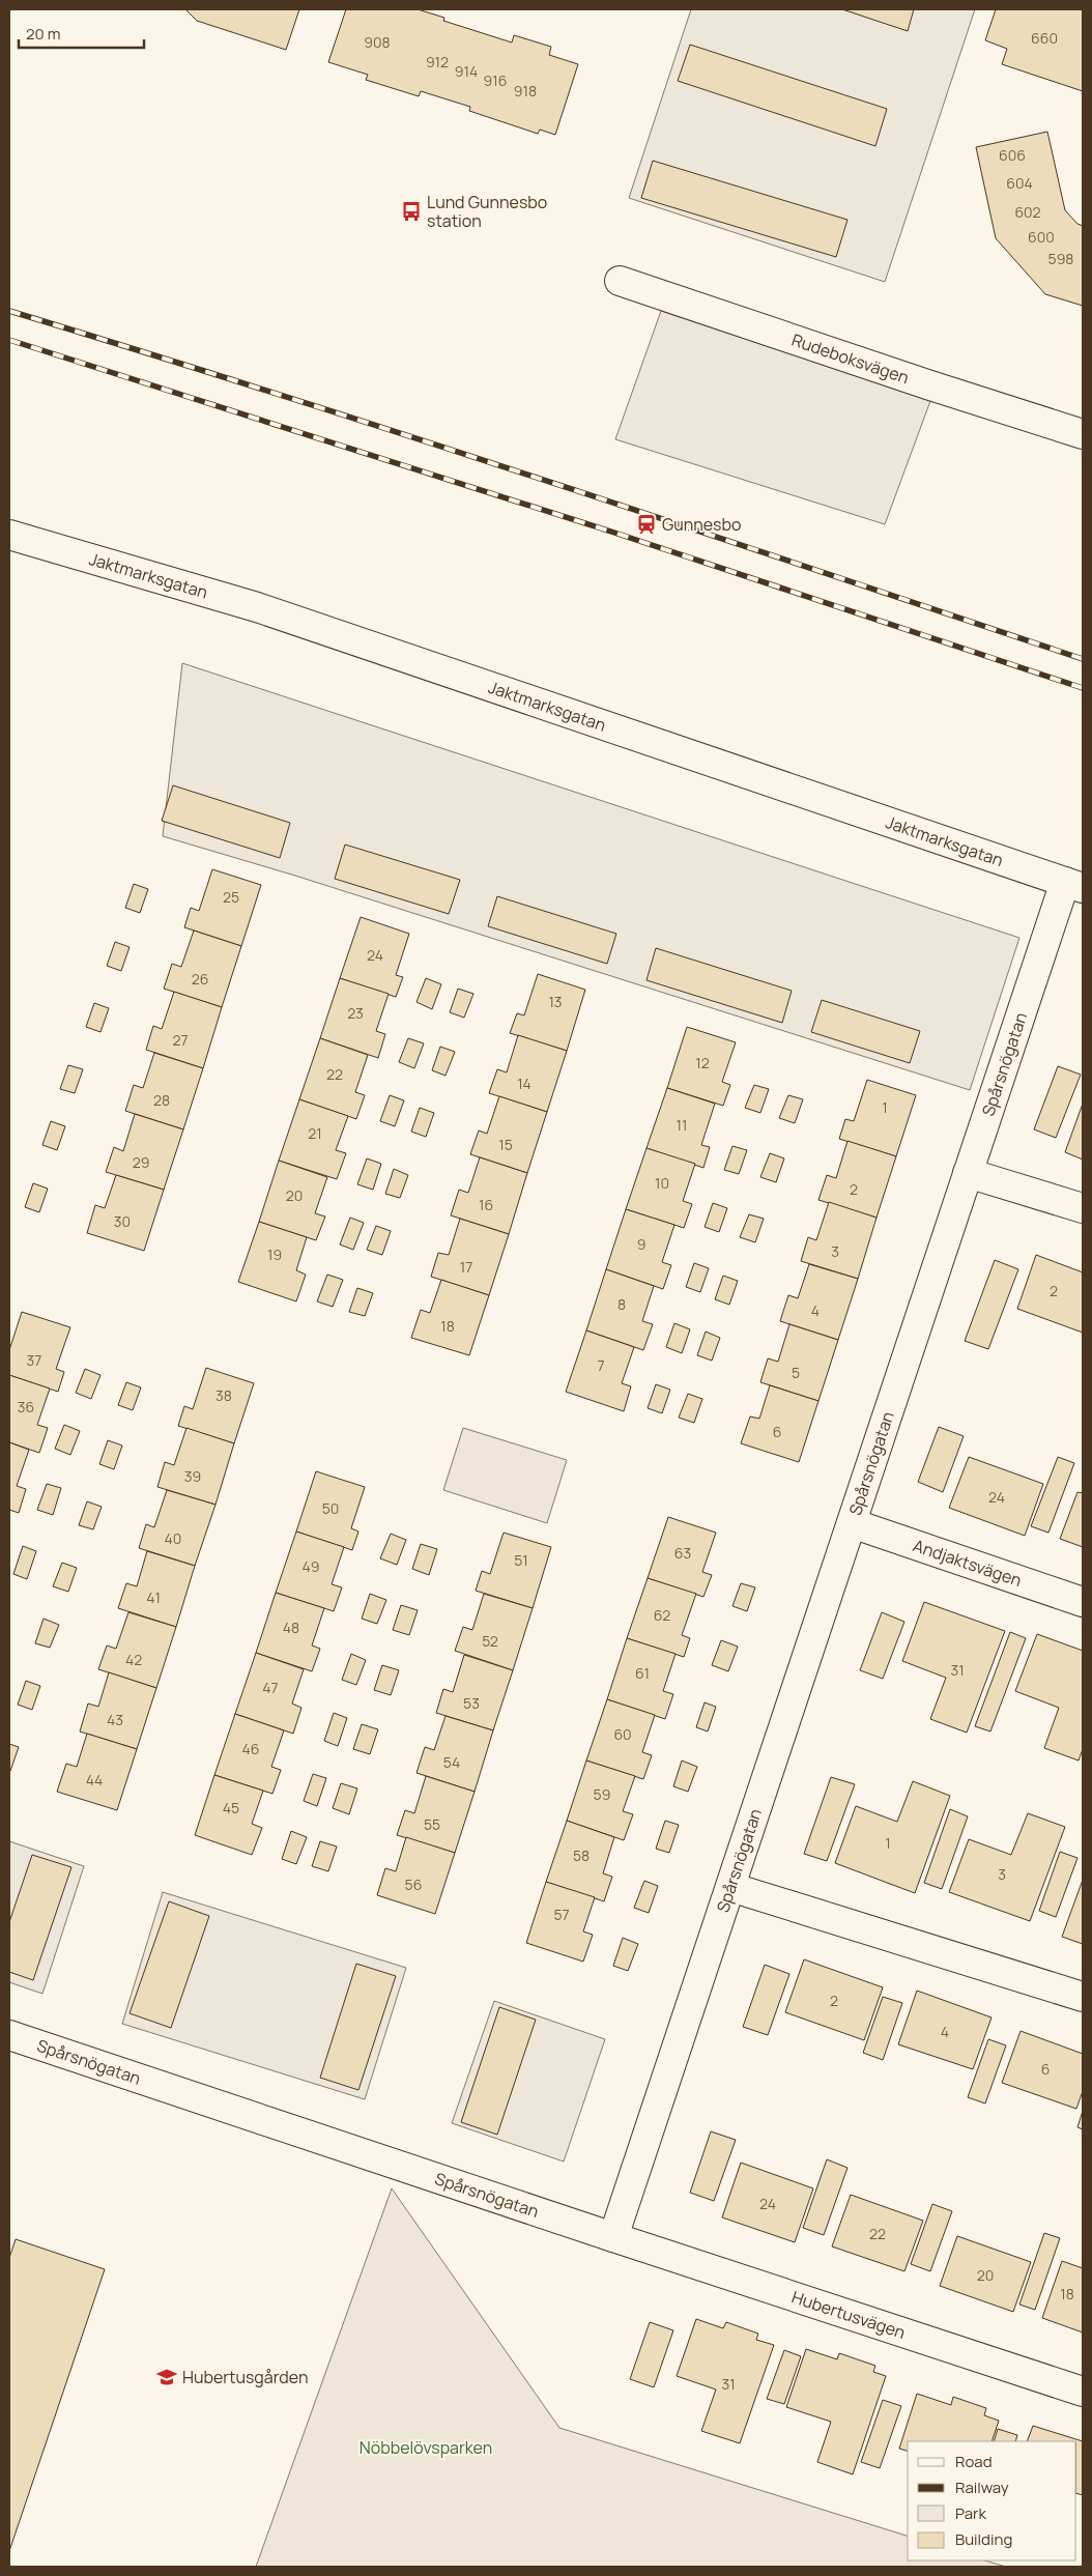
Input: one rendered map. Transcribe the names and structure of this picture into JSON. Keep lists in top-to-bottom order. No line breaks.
{"streets":{"street":["Rudeboksvägen","Jaktmarksgatan","Spårsnögatan","Andjaktsvägen","Hubertusvägen"]},"crossings":[["Jaktmarksgatan","Spårsnögatan"],["Spårsnögatan","Andjaktsvägen"],["Spårsnögatan","Hubertusvägen"]],"parks":["Nöbbelövsparken"],"places":{"bus stop":["Lund Gunnesbo station"],"station":["Gunnesbo"],"school or university":["Hubertusgården"]},"house_numbers":["660","908","912","914","916","918","606","604","602","600","598","25","24","26","13","23","27","12","22","14","28","1","11","21","15","29","10","2","20","16","30","9","3","19","17","2","8","4","18","37","7","5","38","36","6","39","24","50","40","63","51","49","41","62","48","52","42","31","61","47","53","43","60","46","54","44","59","45","55","1","58","3","56","57","2","4","6","24","22","20","18","31"],"legend":["Road","Railway","Park","Building"],"scale_bar":"20 m"}
